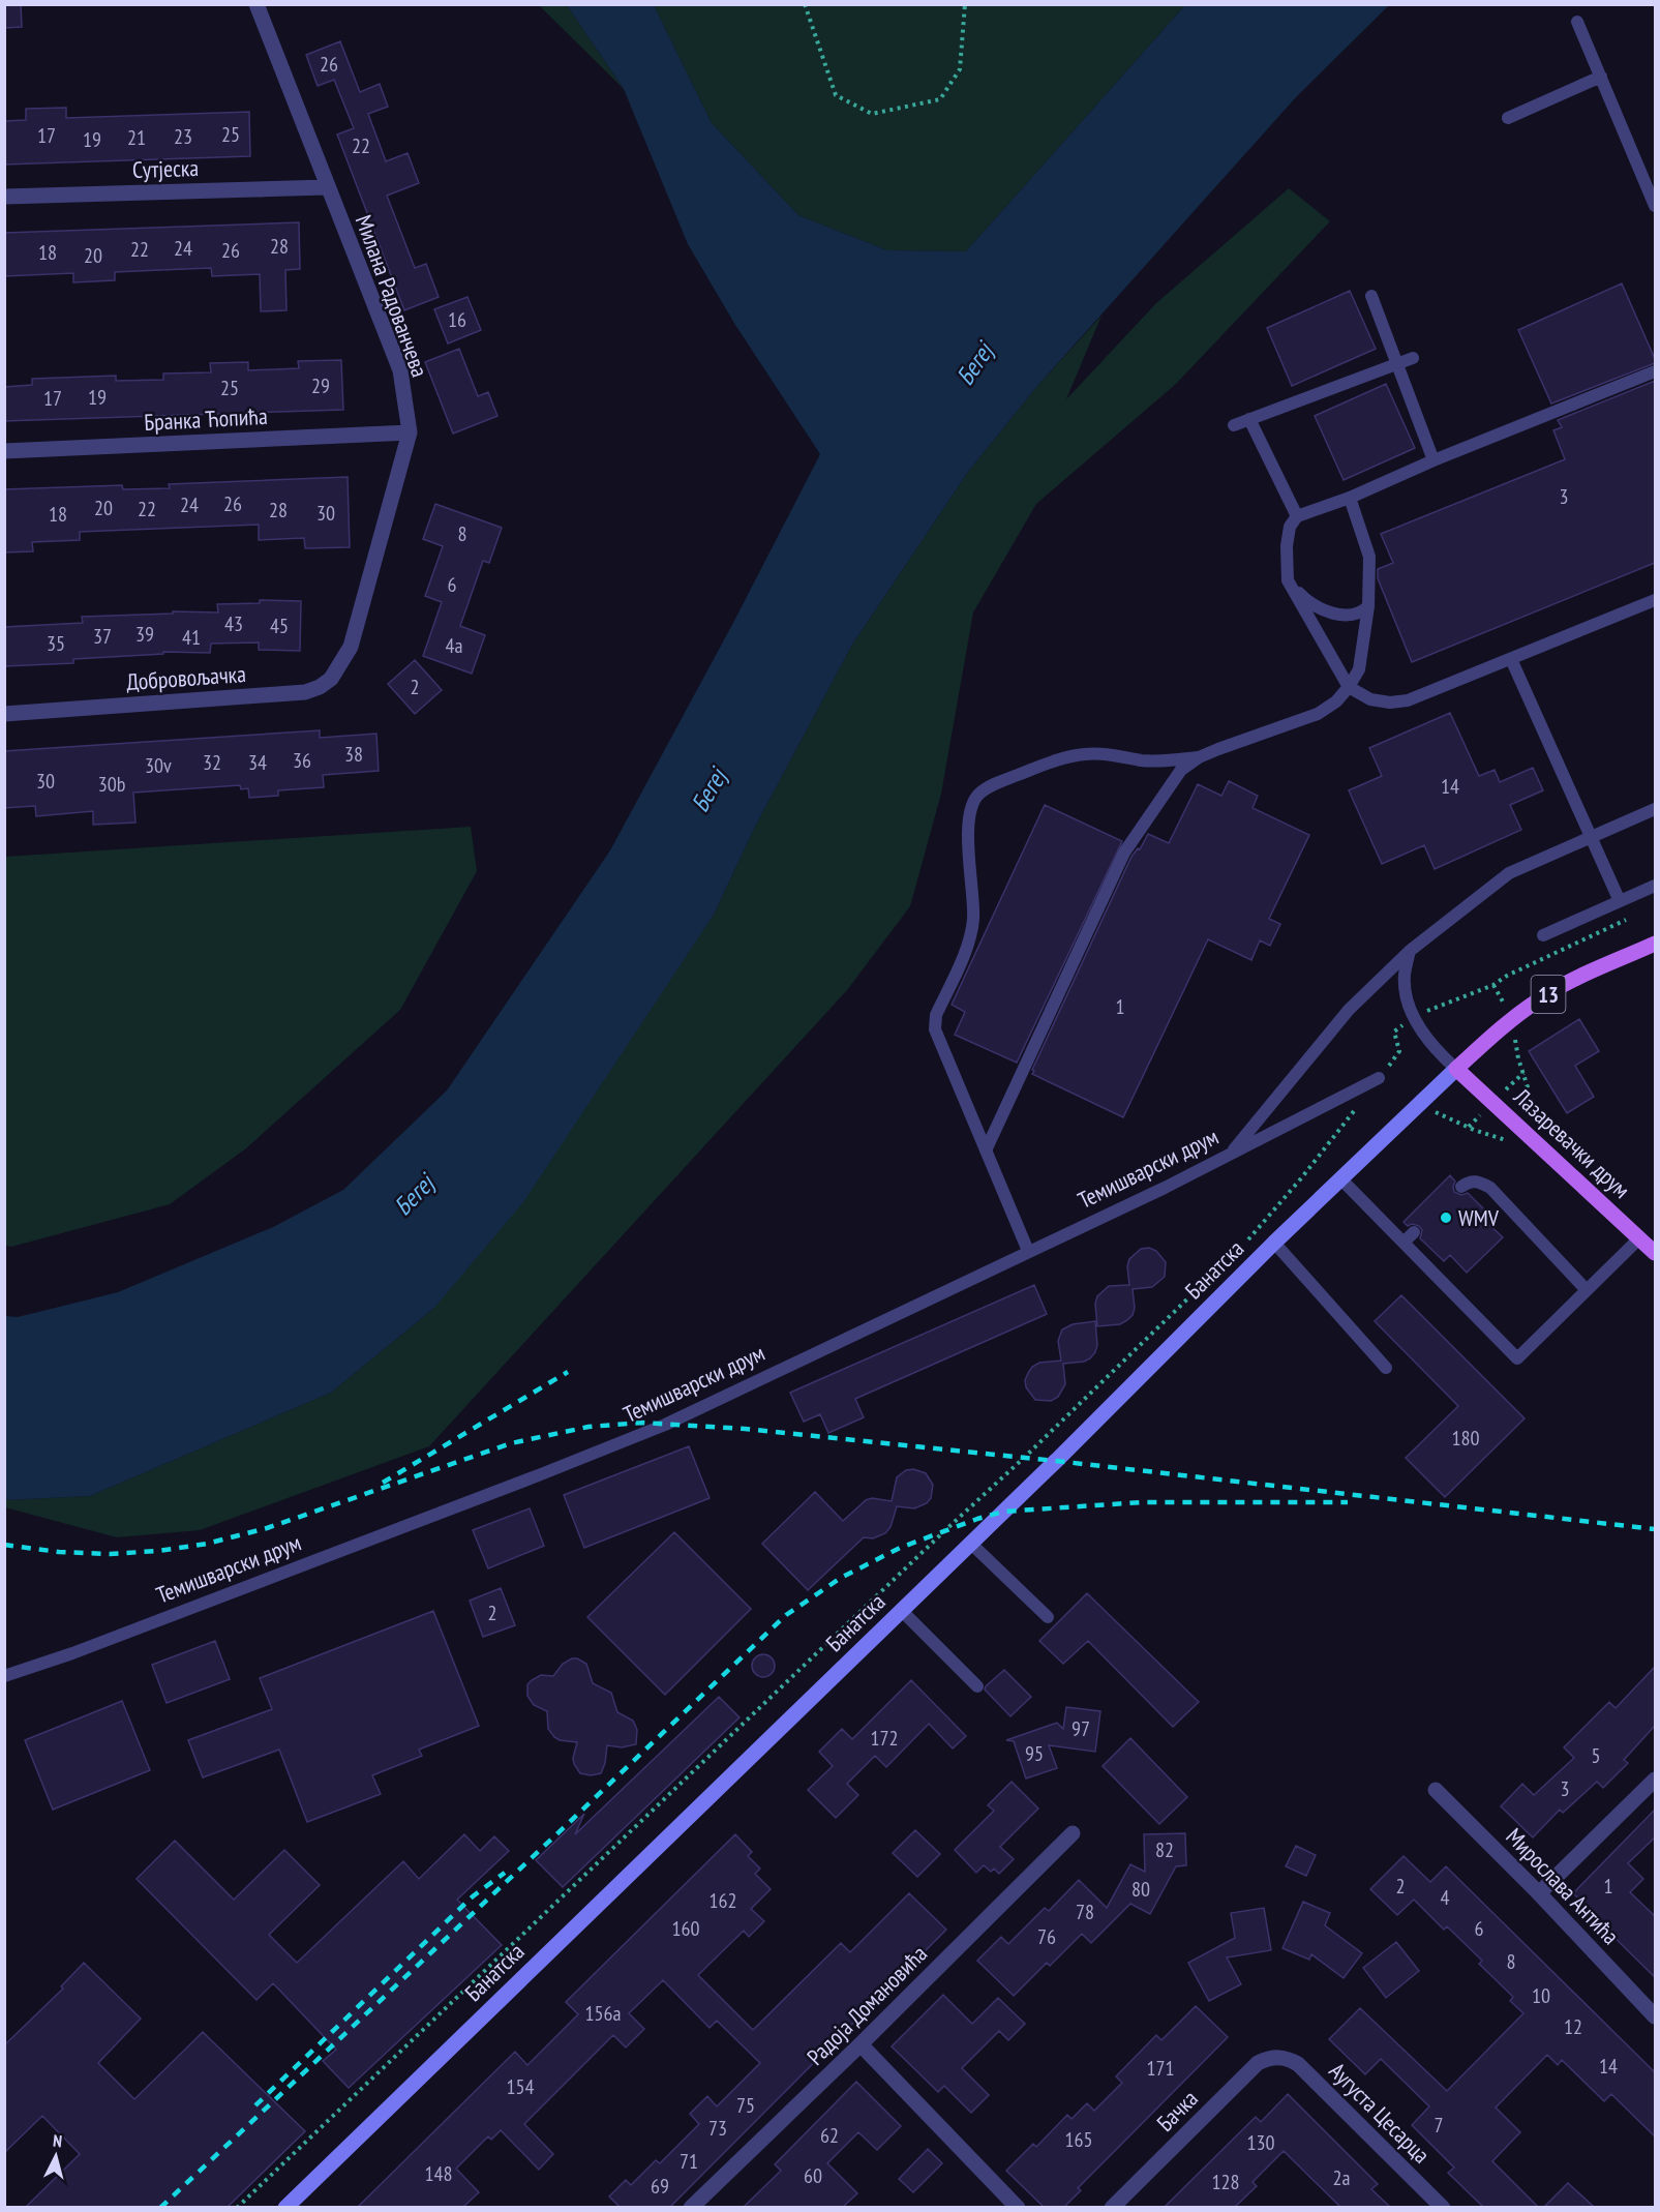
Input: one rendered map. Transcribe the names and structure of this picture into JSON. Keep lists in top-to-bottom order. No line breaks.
{"streets":{"main road":["13","Лазаревачки друм","Банатска"],"street":["Сутјеска","Милана Радованчева","Бранка Ћопића","Добровољачка","Мирослава Антића","Радоја Домановића","Бачка","Аугуста Цесарца"],"lane":["Темишварски друм"]},"crossings":[["Сутјеска","Милана Радованчева"],["Милана Радованчева","Бранка Ћопића"],["Милана Радованчева","Добровољачка"],["13","Лазаревачки друм"],["13","Банатска"],["Лазаревачки друм","Банатска"],["Бачка","Аугуста Цесарца"]],"water":["Бегеј"],"places":["WMV"],"house_numbers":["26","25","17","23","21","19","22","28","24","22","26","18","20","16","29","25","19","17","3","26","24","20","22","28","30","18","8","6","43","45","39","37","41","35","4a","2","38","36","32","34","30v","30","30b","14","1","180","2","97","172","95","5","3","82","2","1","80","4","162","78","160","6","76","8","10","156a","12","14","171","154","75","7","73","62","165","130","71","148","60","2a","128","69"],"north":"top"}
